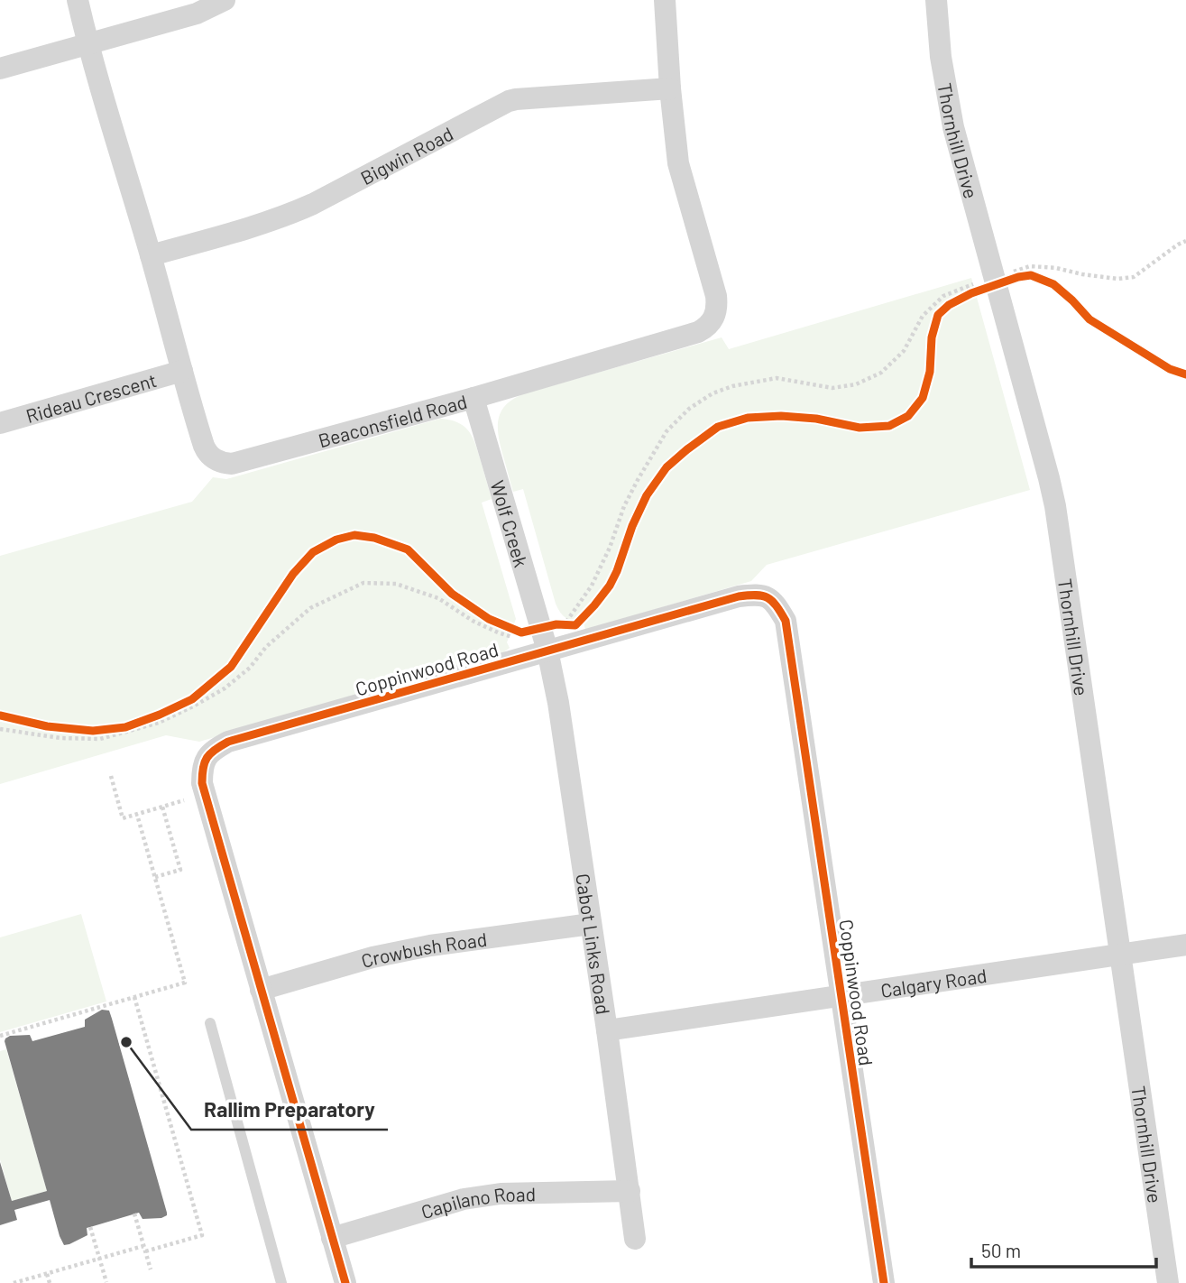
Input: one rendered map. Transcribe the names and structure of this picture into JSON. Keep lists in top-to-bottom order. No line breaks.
{"streets":{"street":["Thornhill Drive","Bigwin Road","Rideau Crescent","Beaconsfield Road","Wolf Creek","Coppinwood Road","Cabot Links Road","Crowbush Road","Calgary Road","Capilano Road"]},"crossings":[["Thornhill Drive","Calgary Road"],["Bigwin Road","Beaconsfield Road"],["Rideau Crescent","Beaconsfield Road"],["Beaconsfield Road","Wolf Creek"],["Wolf Creek","Coppinwood Road"],["Wolf Creek","Cabot Links Road"],["Coppinwood Road","Cabot Links Road"],["Coppinwood Road","Crowbush Road"],["Coppinwood Road","Calgary Road"],["Coppinwood Road","Capilano Road"],["Cabot Links Road","Crowbush Road"],["Cabot Links Road","Calgary Road"],["Cabot Links Road","Capilano Road"]],"places":["Rallim Preparatory"],"scale_bar":"50 m"}
